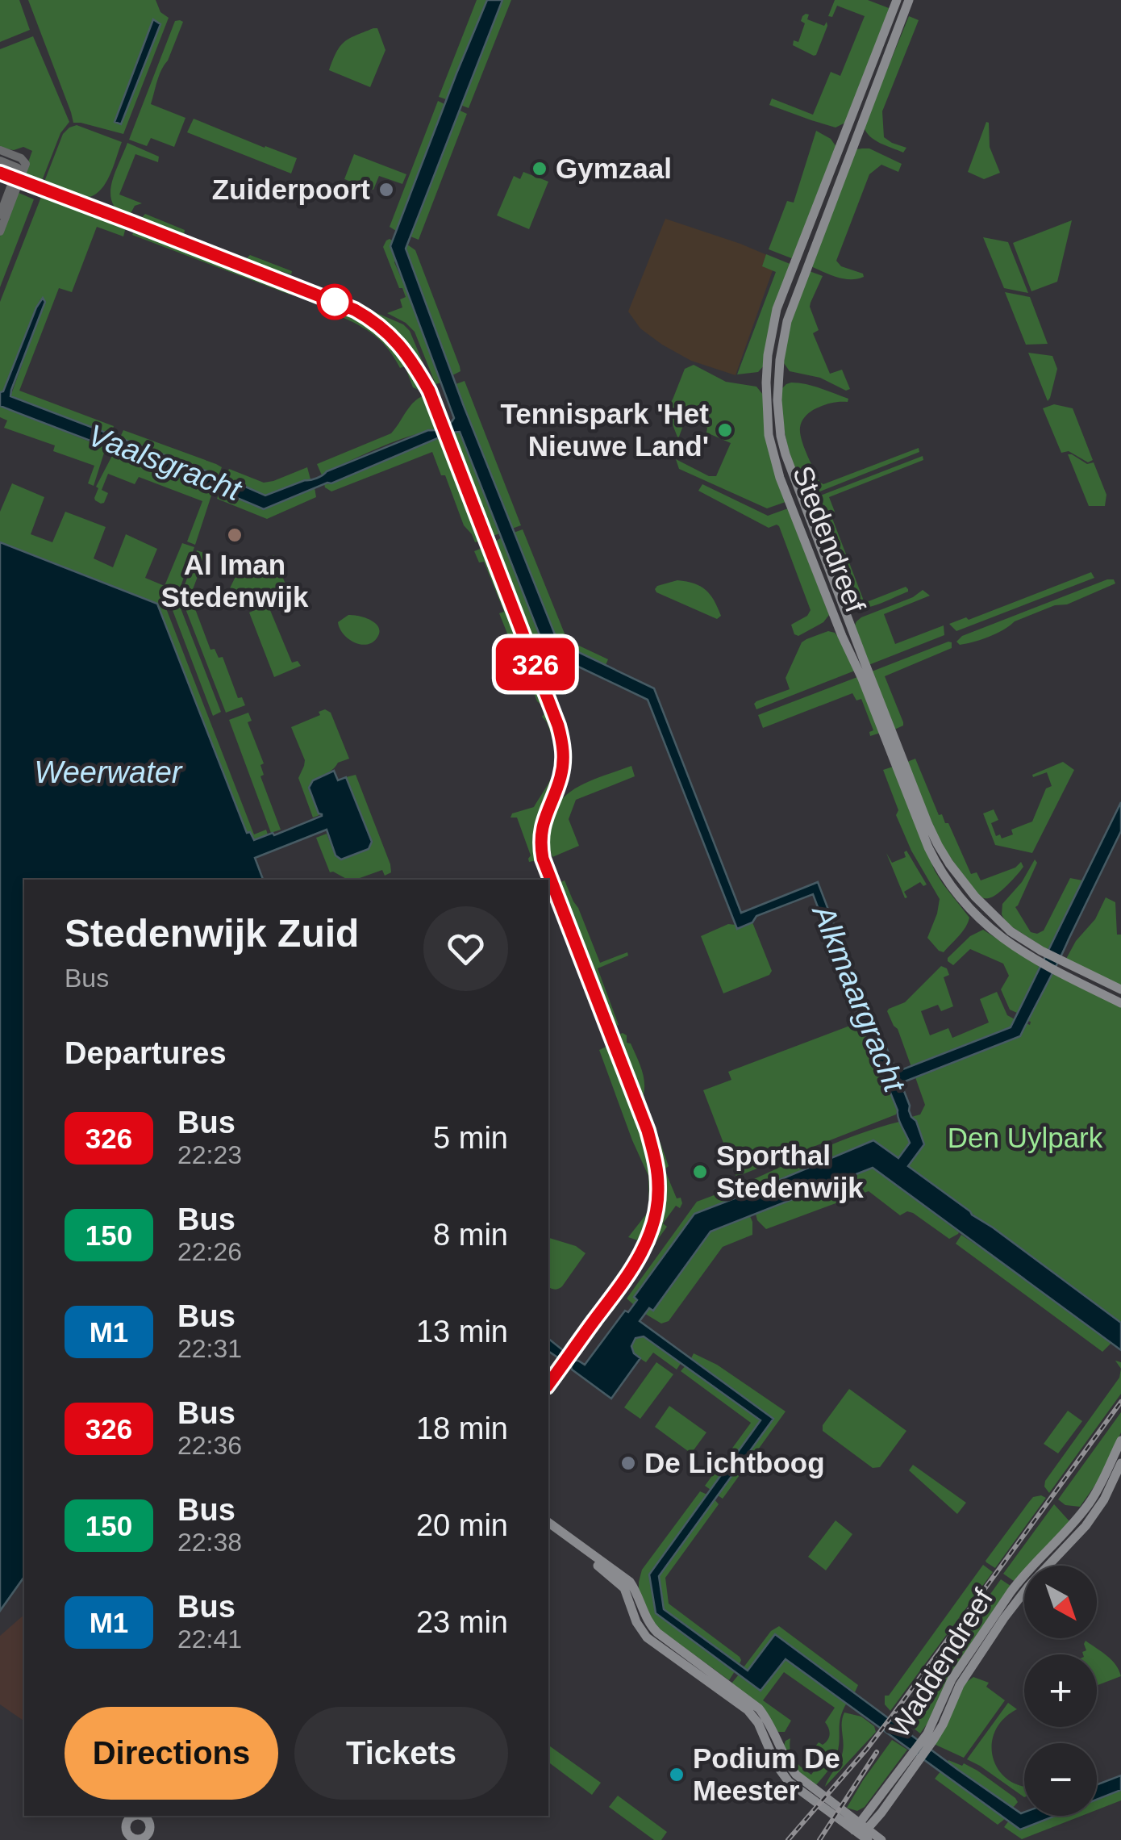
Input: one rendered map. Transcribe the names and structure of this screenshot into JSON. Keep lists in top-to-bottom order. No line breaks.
{"streets":{"main road":["Stedendreef","Waddendreef"]},"water":["Vaalsgracht","Weerwater","Alkmaargracht"],"parks":["Den Uylpark"],"places":["Gymzaal","Zuiderpoort","Tennispark 'Het Nieuwe Land'","Al Iman Stedenwijk","Sporthal Stedenwijk","De Lichtboog","Podium De Meester"],"lines":["bus line 326"],"north":"bottom right","page":{"on_map":"326","heading":[["Stedenwijk Zuid","Bus"],"Departures"],"list":[{"mark":"326","name":"Bus","note":"22:23","value":"5 min"},{"mark":"150","name":"Bus","note":"22:26","value":"8 min"},{"mark":"M1","name":"Bus","note":"22:31","value":"13 min"},{"mark":"326","name":"Bus","note":"22:36","value":"18 min"},{"mark":"150","name":"Bus","note":"22:38","value":"20 min"},{"mark":"M1","name":"Bus","note":"22:41","value":"23 min"}],"map_buttons":["+","−"],"buttons":["Directions","Tickets"]}}
